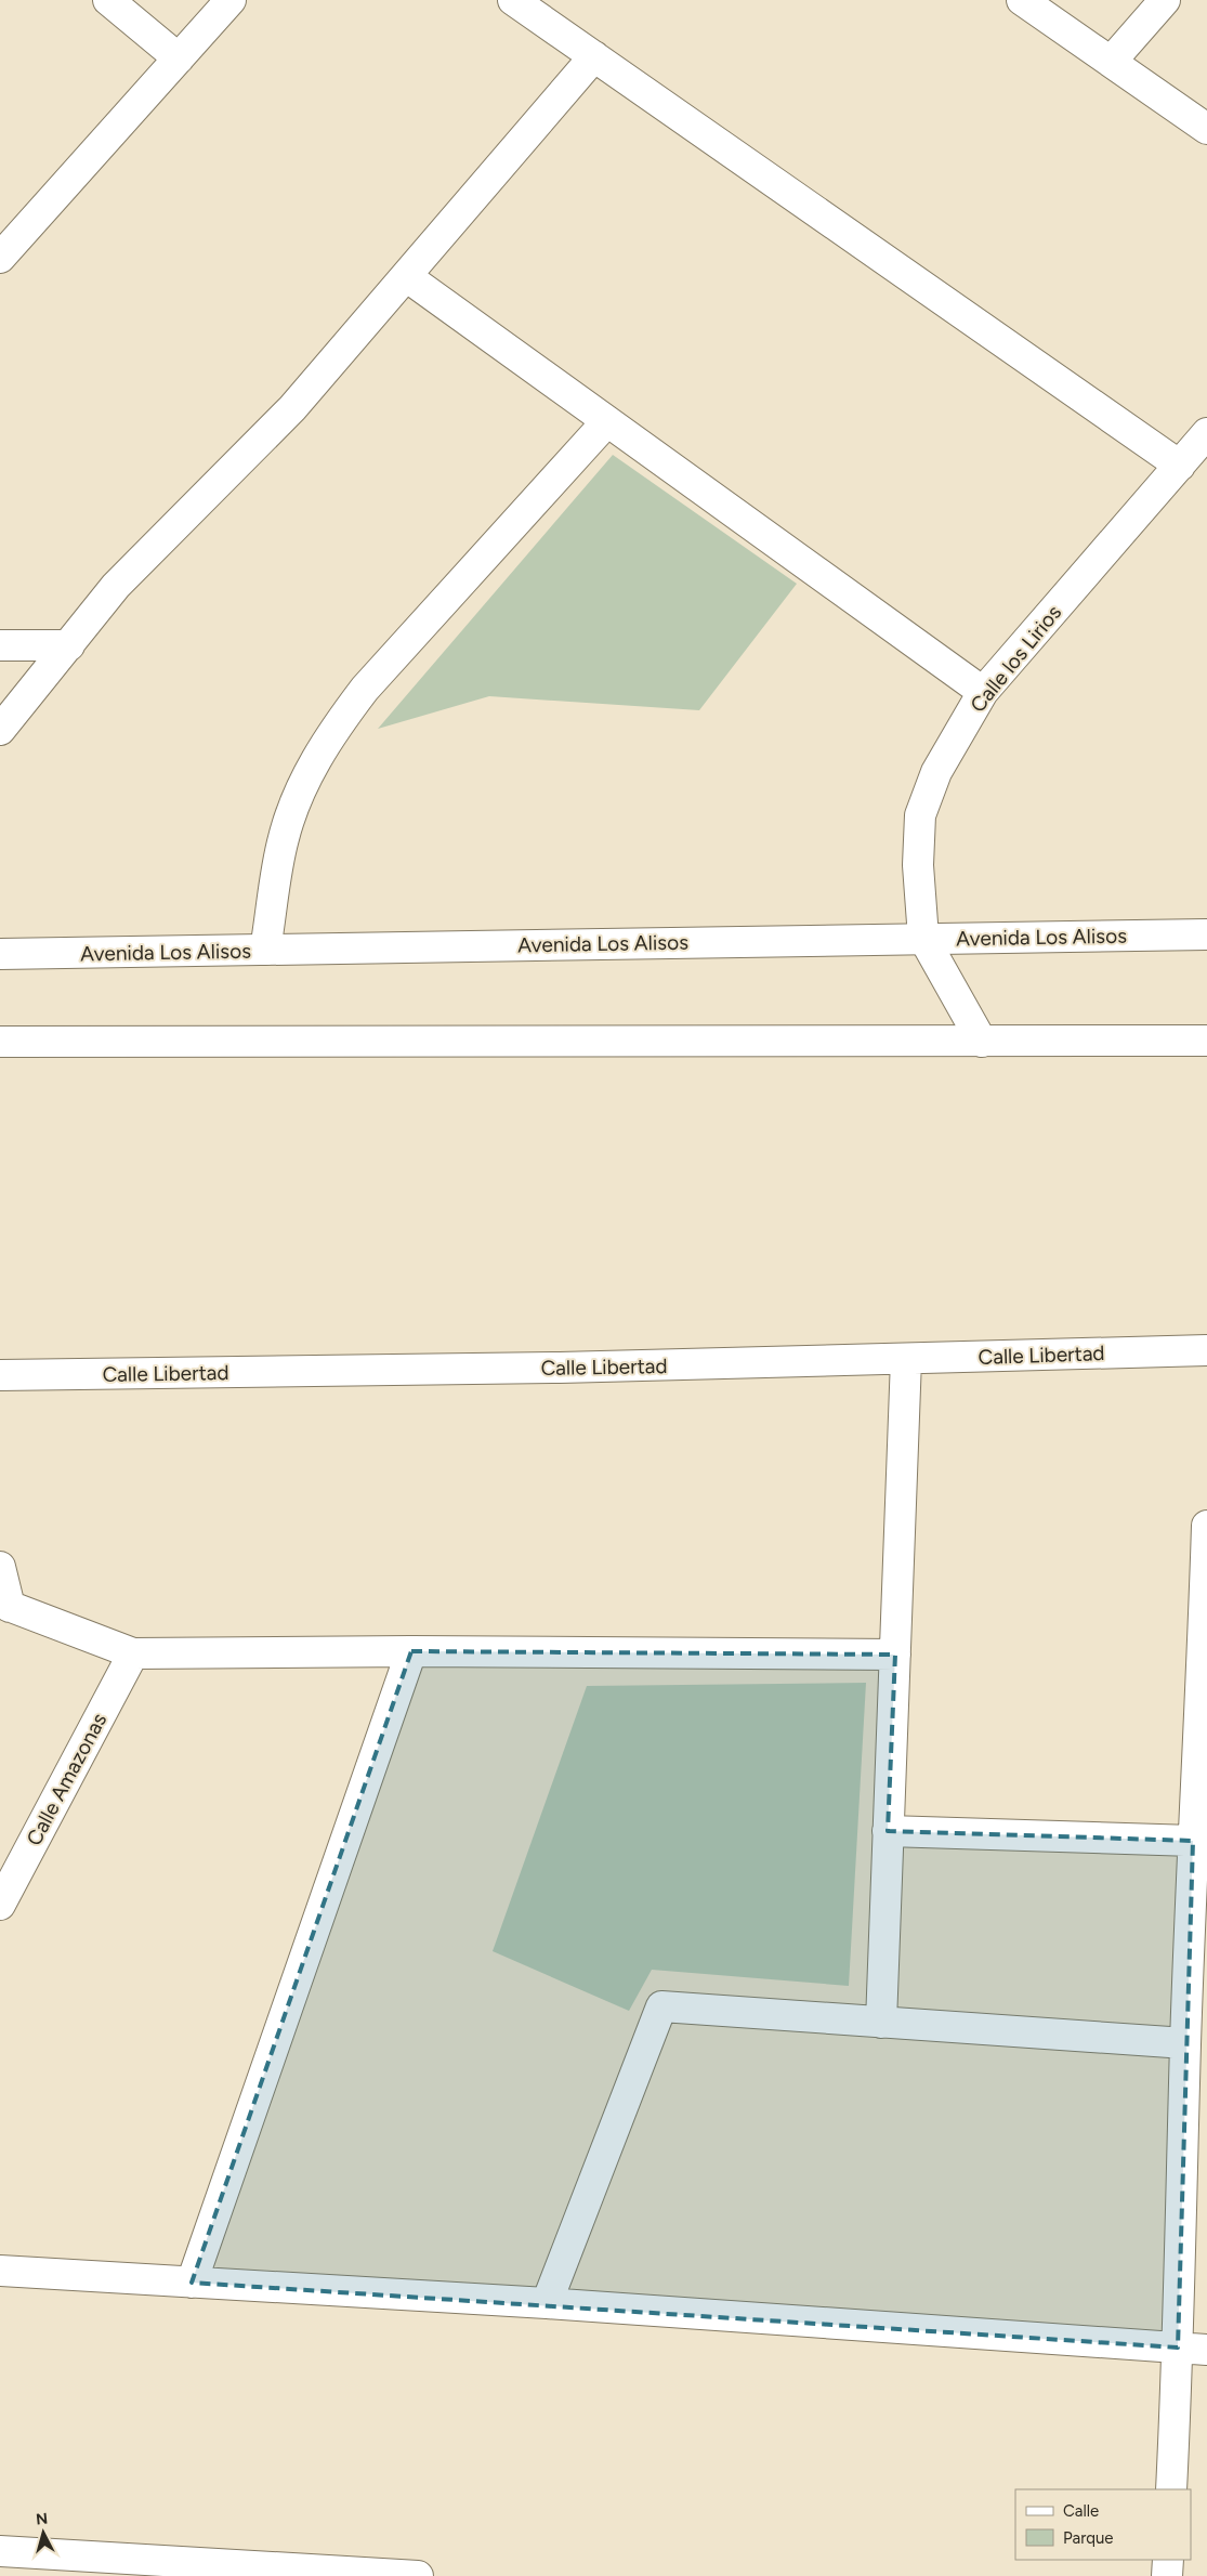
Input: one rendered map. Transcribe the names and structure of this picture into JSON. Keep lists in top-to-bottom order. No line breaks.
{"streets":{"street":["Calle los Lirios","Avenida Los Alisos","Calle Libertad","Calle Amazonas"]},"crossings":[["Calle los Lirios","Avenida Los Alisos"]],"legend":["Calle","Parque"],"north":"top"}
